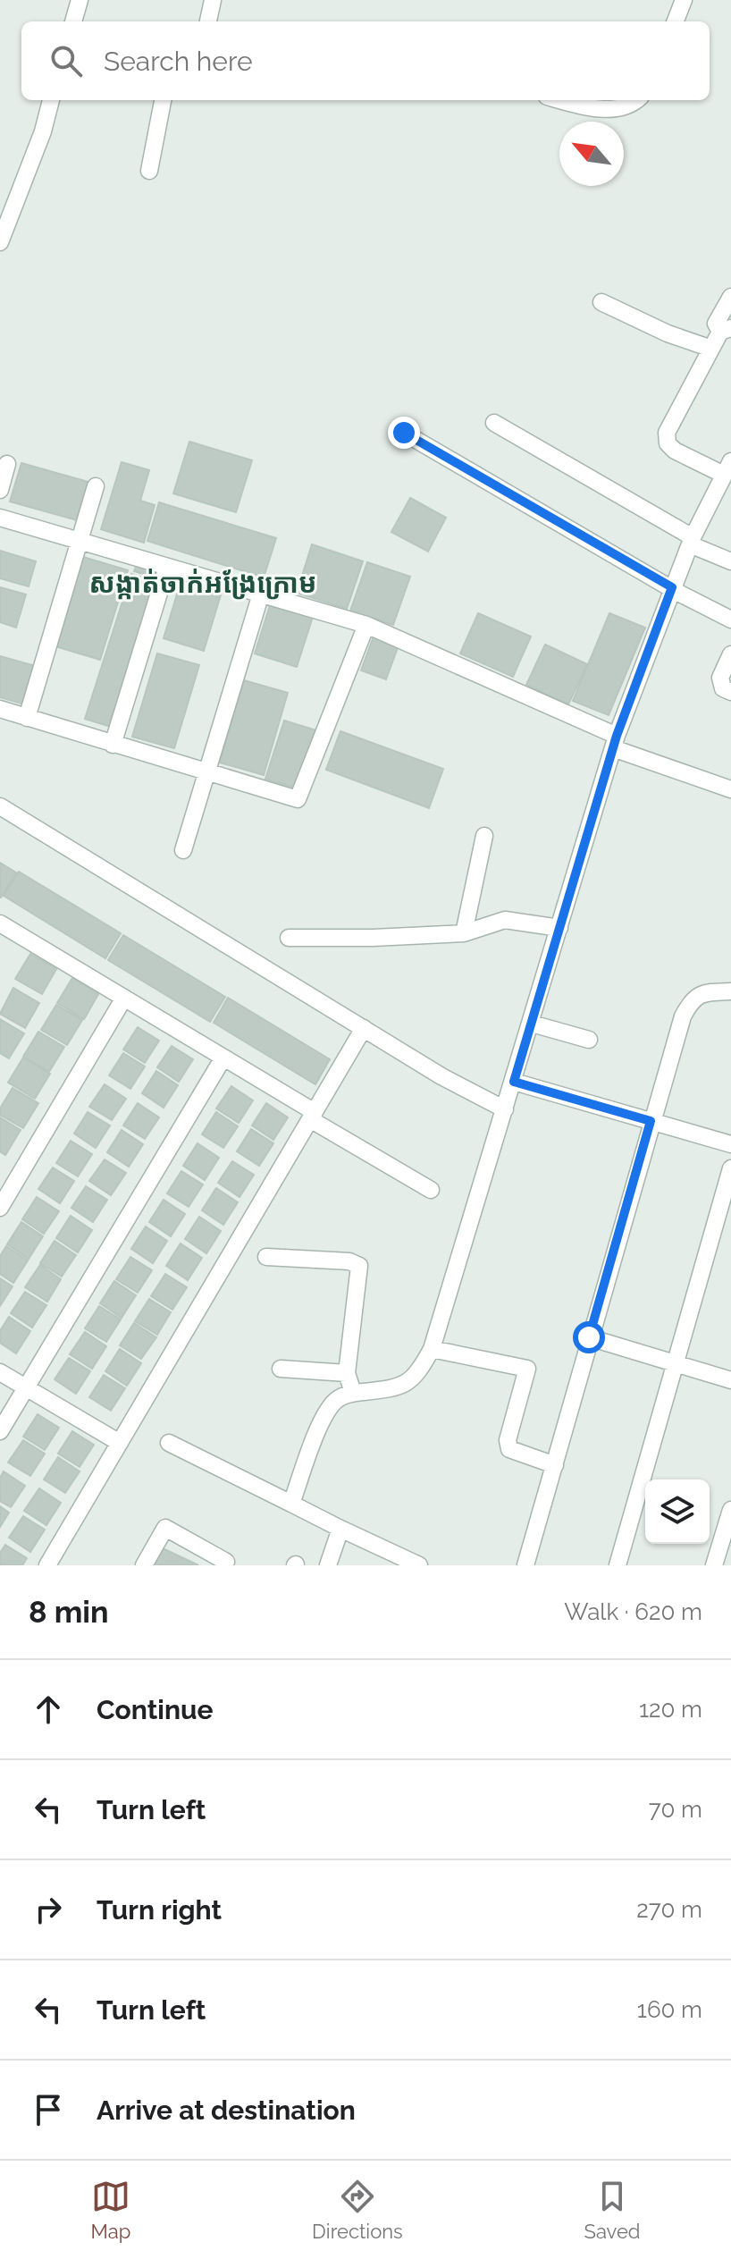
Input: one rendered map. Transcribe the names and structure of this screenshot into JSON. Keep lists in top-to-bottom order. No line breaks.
{"districts":["សង្កាត់ចាក់អង្រែក្រោម"],"north":"top left","page":{"search":"Search here","heading":["8 min","Walk · 620 m"],"list":[["Continue","120 m"],["Turn left","70 m"],["Turn right","270 m"],["Turn left","160 m"],"Arrive at destination"],"nav":["Map","Directions","Saved"]}}
